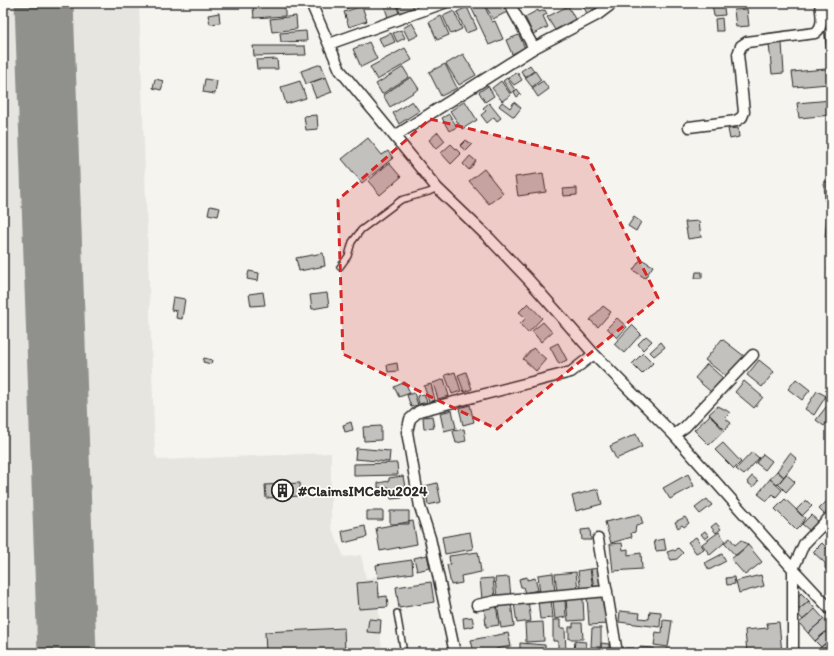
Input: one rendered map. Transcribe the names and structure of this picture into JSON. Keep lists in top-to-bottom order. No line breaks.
{"places":{"building":["#ClaimsIMCebu2024"]}}
